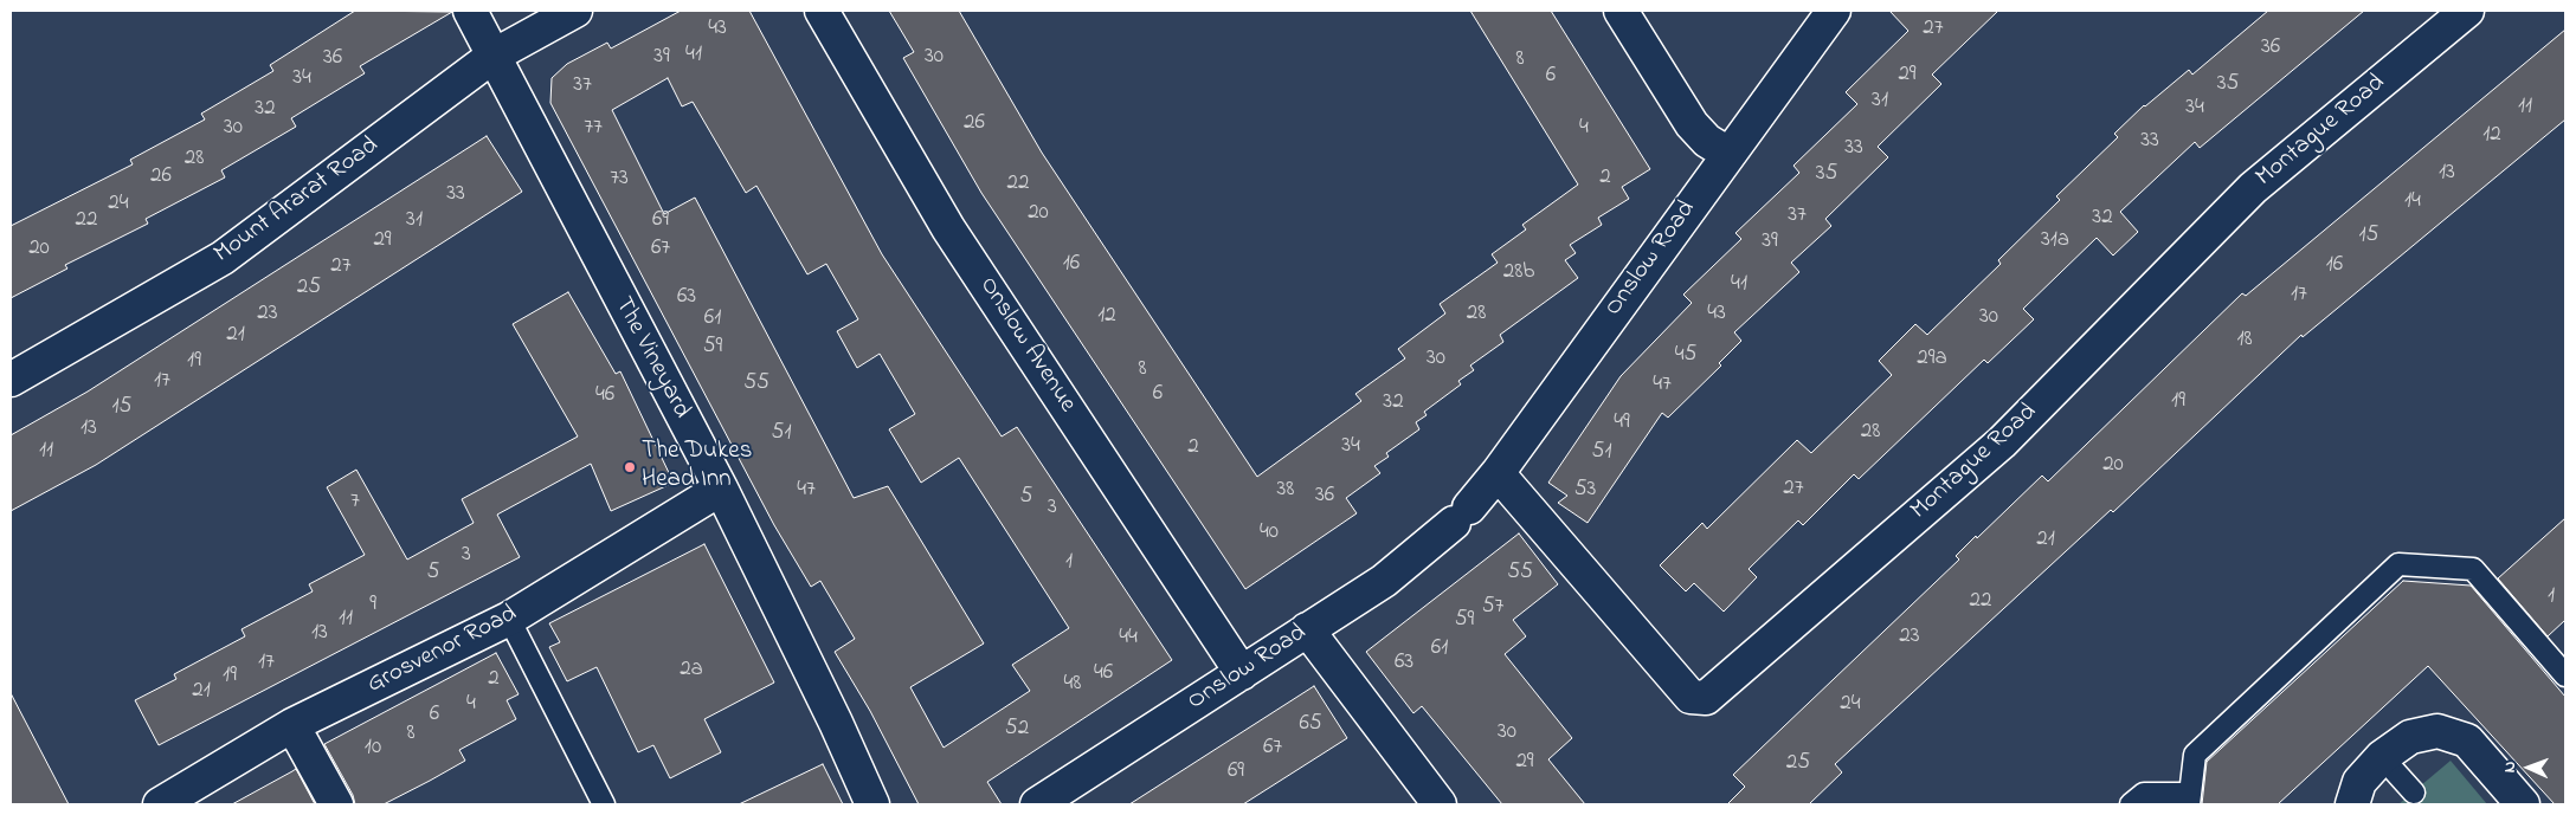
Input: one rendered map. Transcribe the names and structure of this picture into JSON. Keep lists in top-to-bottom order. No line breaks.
{"streets":{"street":["Montague Road","Mount Ararat Road","Onslow Road","Onslow Avenue","The Vineyard","Grosvenor Road"]},"crossings":[["Montague Road","Onslow Road"],["Mount Ararat Road","The Vineyard"],["Onslow Road","Onslow Avenue"],["The Vineyard","Grosvenor Road"]],"places":["The Dukes Head Inn"],"house_numbers":["43","27","36","41","39","30","36","8","29","6","34","35","37","31","11","34","32","26","30","77","4","12","33","33","28","13","35","26","2","73","22","33","14","24","20","37","32","22","31","69","15","29","31a","39","20","67","16","16","27","28b","41","25","17","63","23","28","43","12","30","61","21","18","59","45","30","29a","19","8","17","55","47","6","46","19","32","15","49","13","28","51","34","2","11","51","20","27","47","38","53","36","5","7","3","40","21","3","1","5","55","1","22","9","57","11","59","13","23","44","61","17","63","2a","46","19","2","48","21","4","24","6","65","52","30","8","10","67","29","25","69"],"north":"left"}
